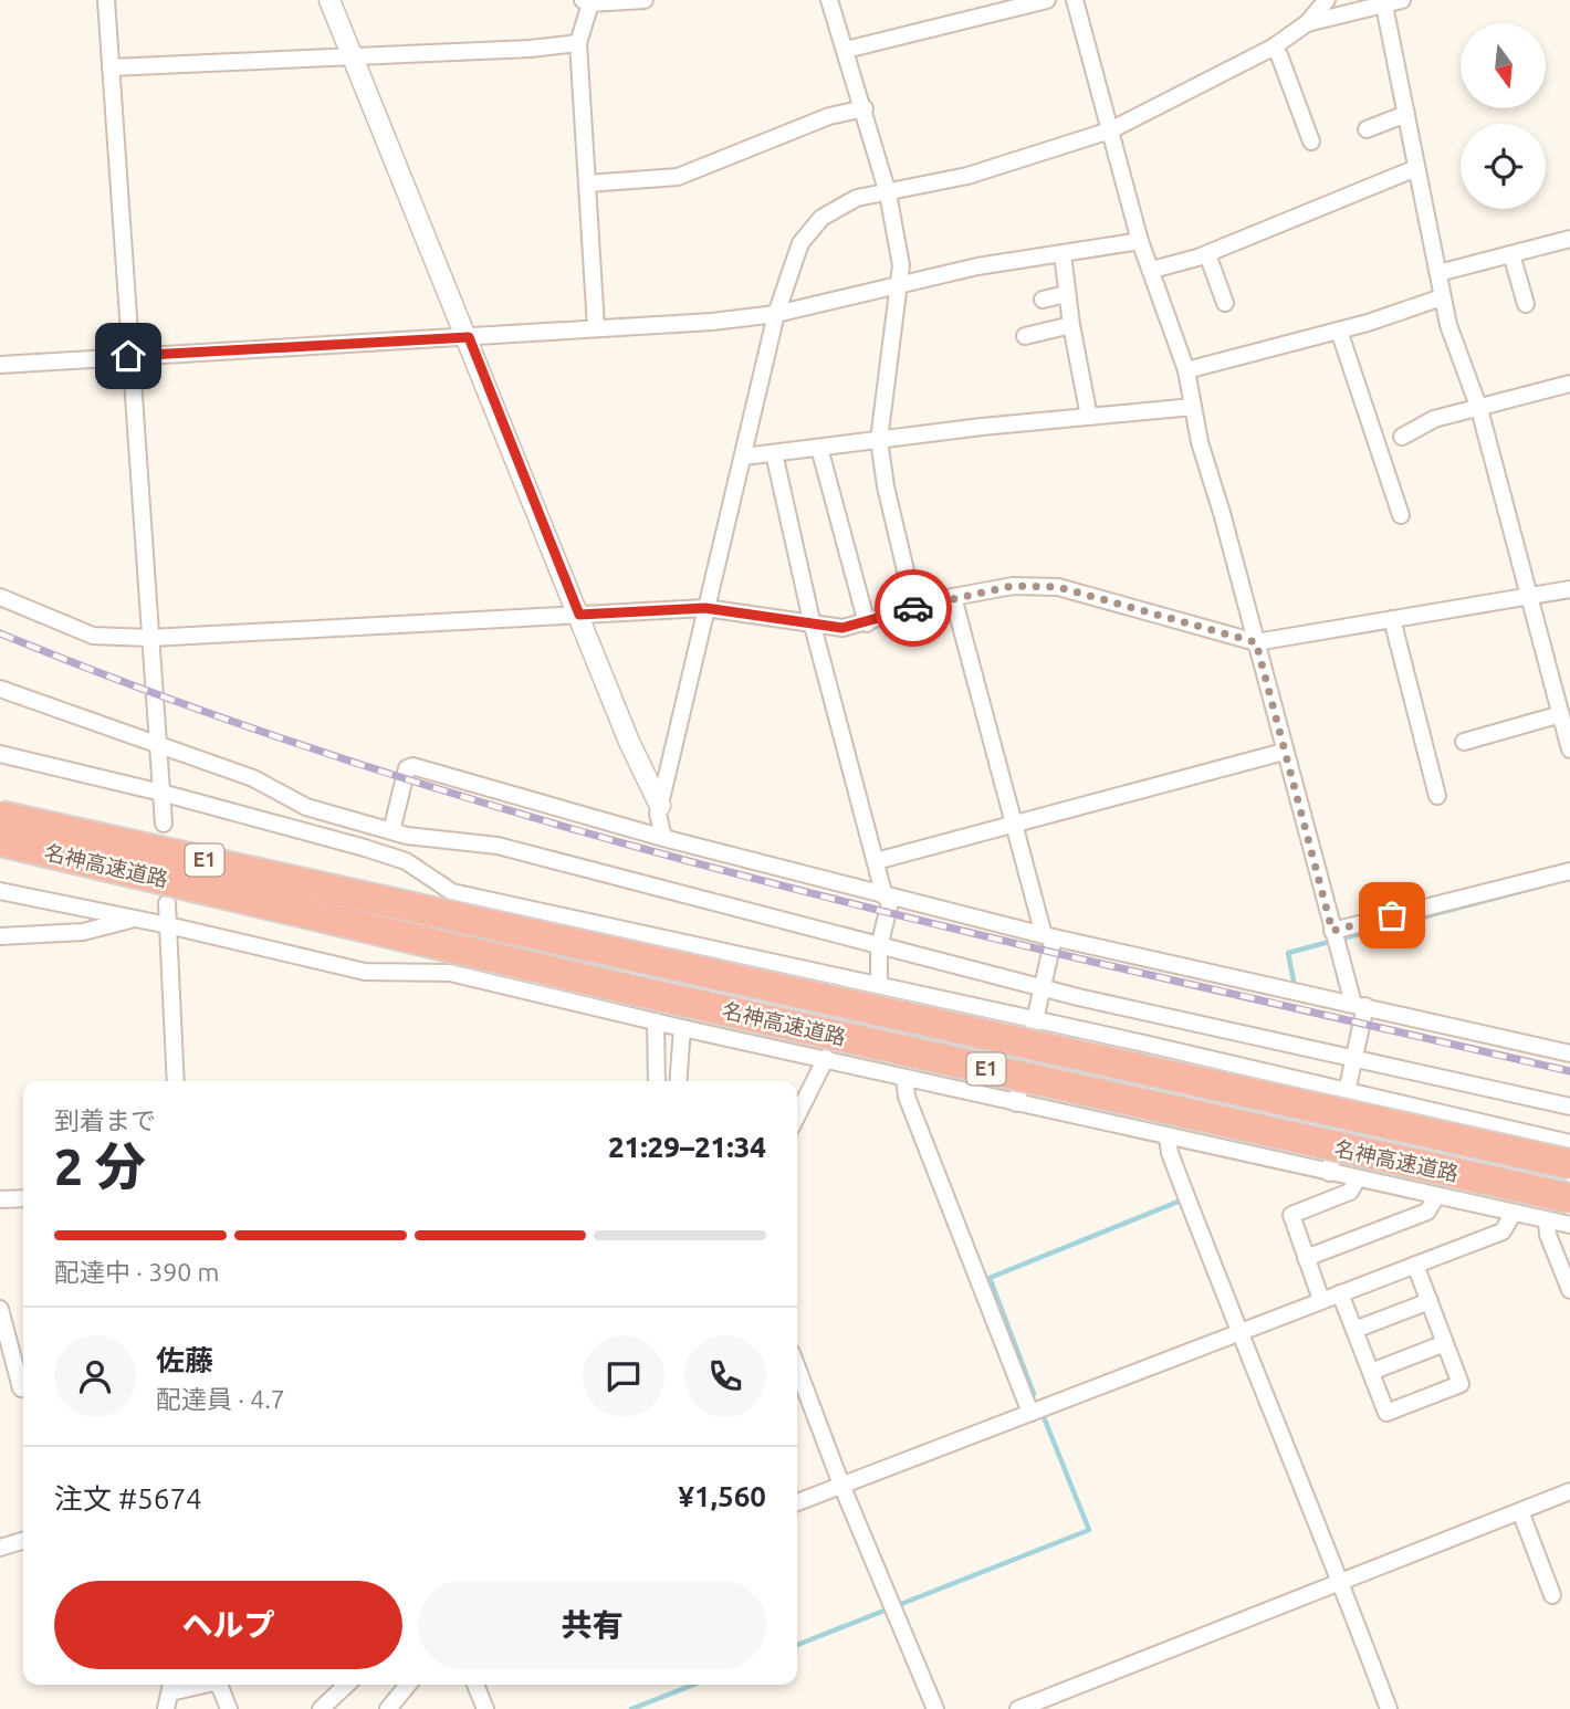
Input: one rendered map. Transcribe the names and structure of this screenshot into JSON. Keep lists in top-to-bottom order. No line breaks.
{"streets":{"highway":["E1","名神高速道路"]},"north":"bottom","page":{"heading":["2 分","到着まで","21:29–21:34"],"panel":["佐藤","配達員 · 4.7","注文 #5674","¥1,560"],"bar":"配達中 · 390 m","buttons":["ヘルプ","共有"]}}
